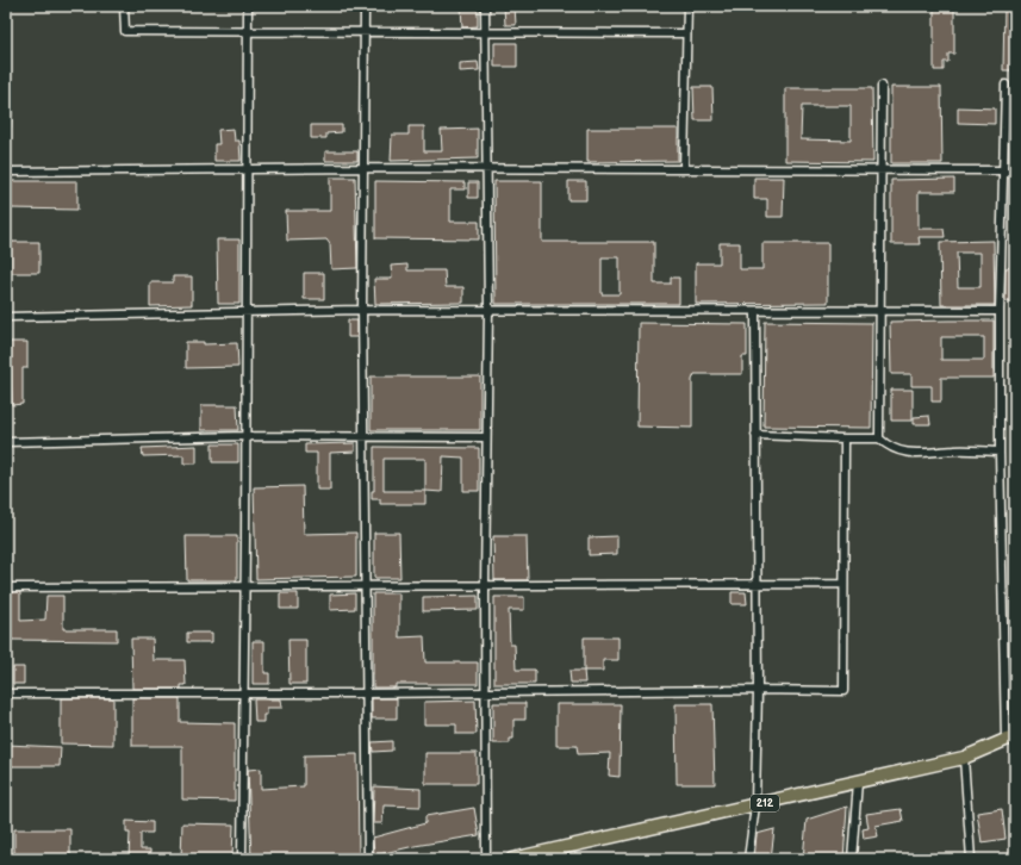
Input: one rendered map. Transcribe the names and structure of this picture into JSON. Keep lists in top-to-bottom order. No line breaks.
{"streets":{"main road":["212"]}}
